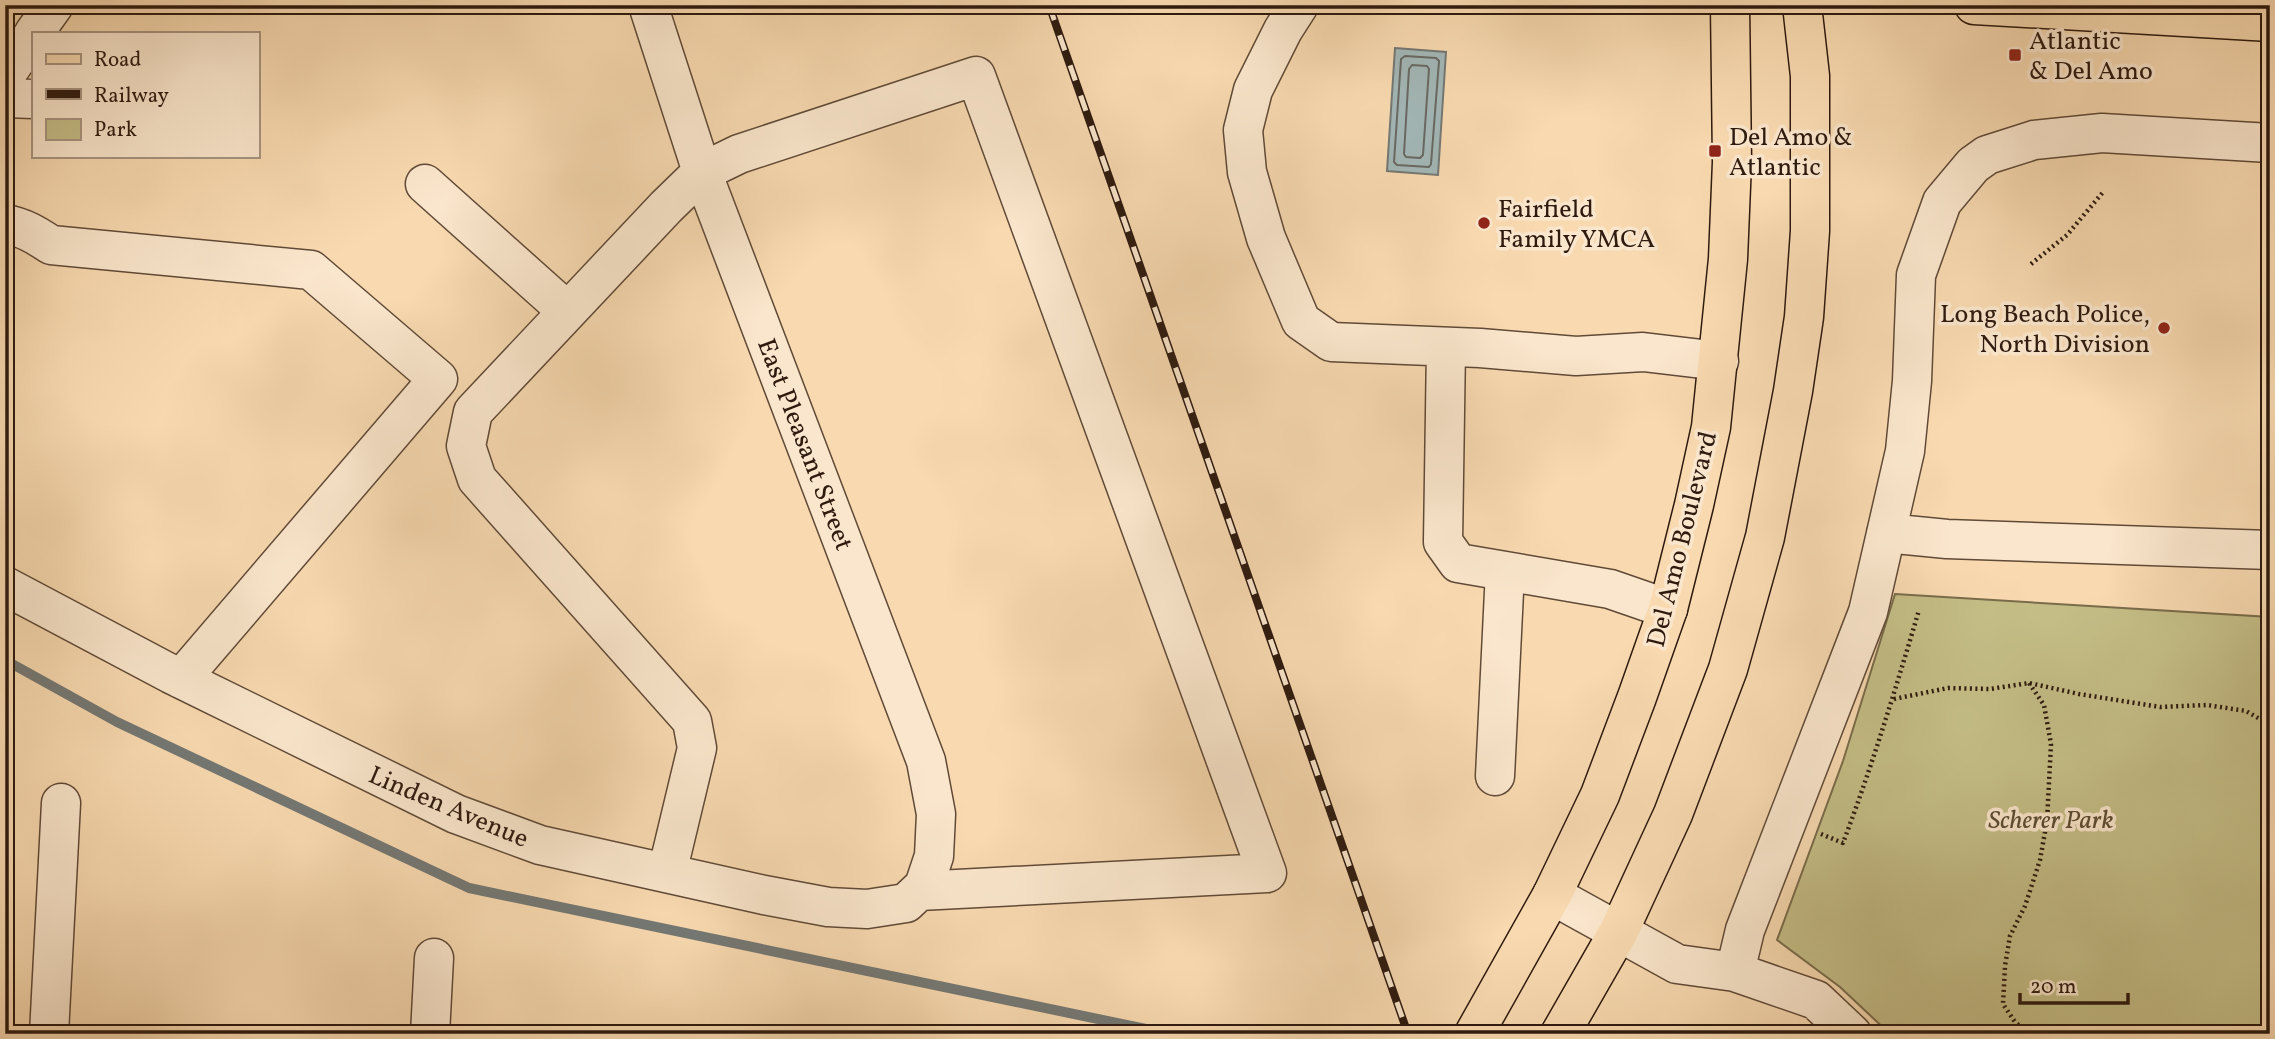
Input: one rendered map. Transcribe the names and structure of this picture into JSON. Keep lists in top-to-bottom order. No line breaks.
{"streets":{"main road":["Del Amo Boulevard"],"street":["East Pleasant Street","Linden Avenue"]},"crossings":[["East Pleasant Street","Linden Avenue"]],"parks":["Scherer Park"],"places":{"transit":["Atlantic & Del Amo","Del Amo & Atlantic"],"other":["Fairfield Family YMCA","Long Beach Police, North Division"]},"legend":["Road","Railway","Park"],"scale_bar":"20 m"}
